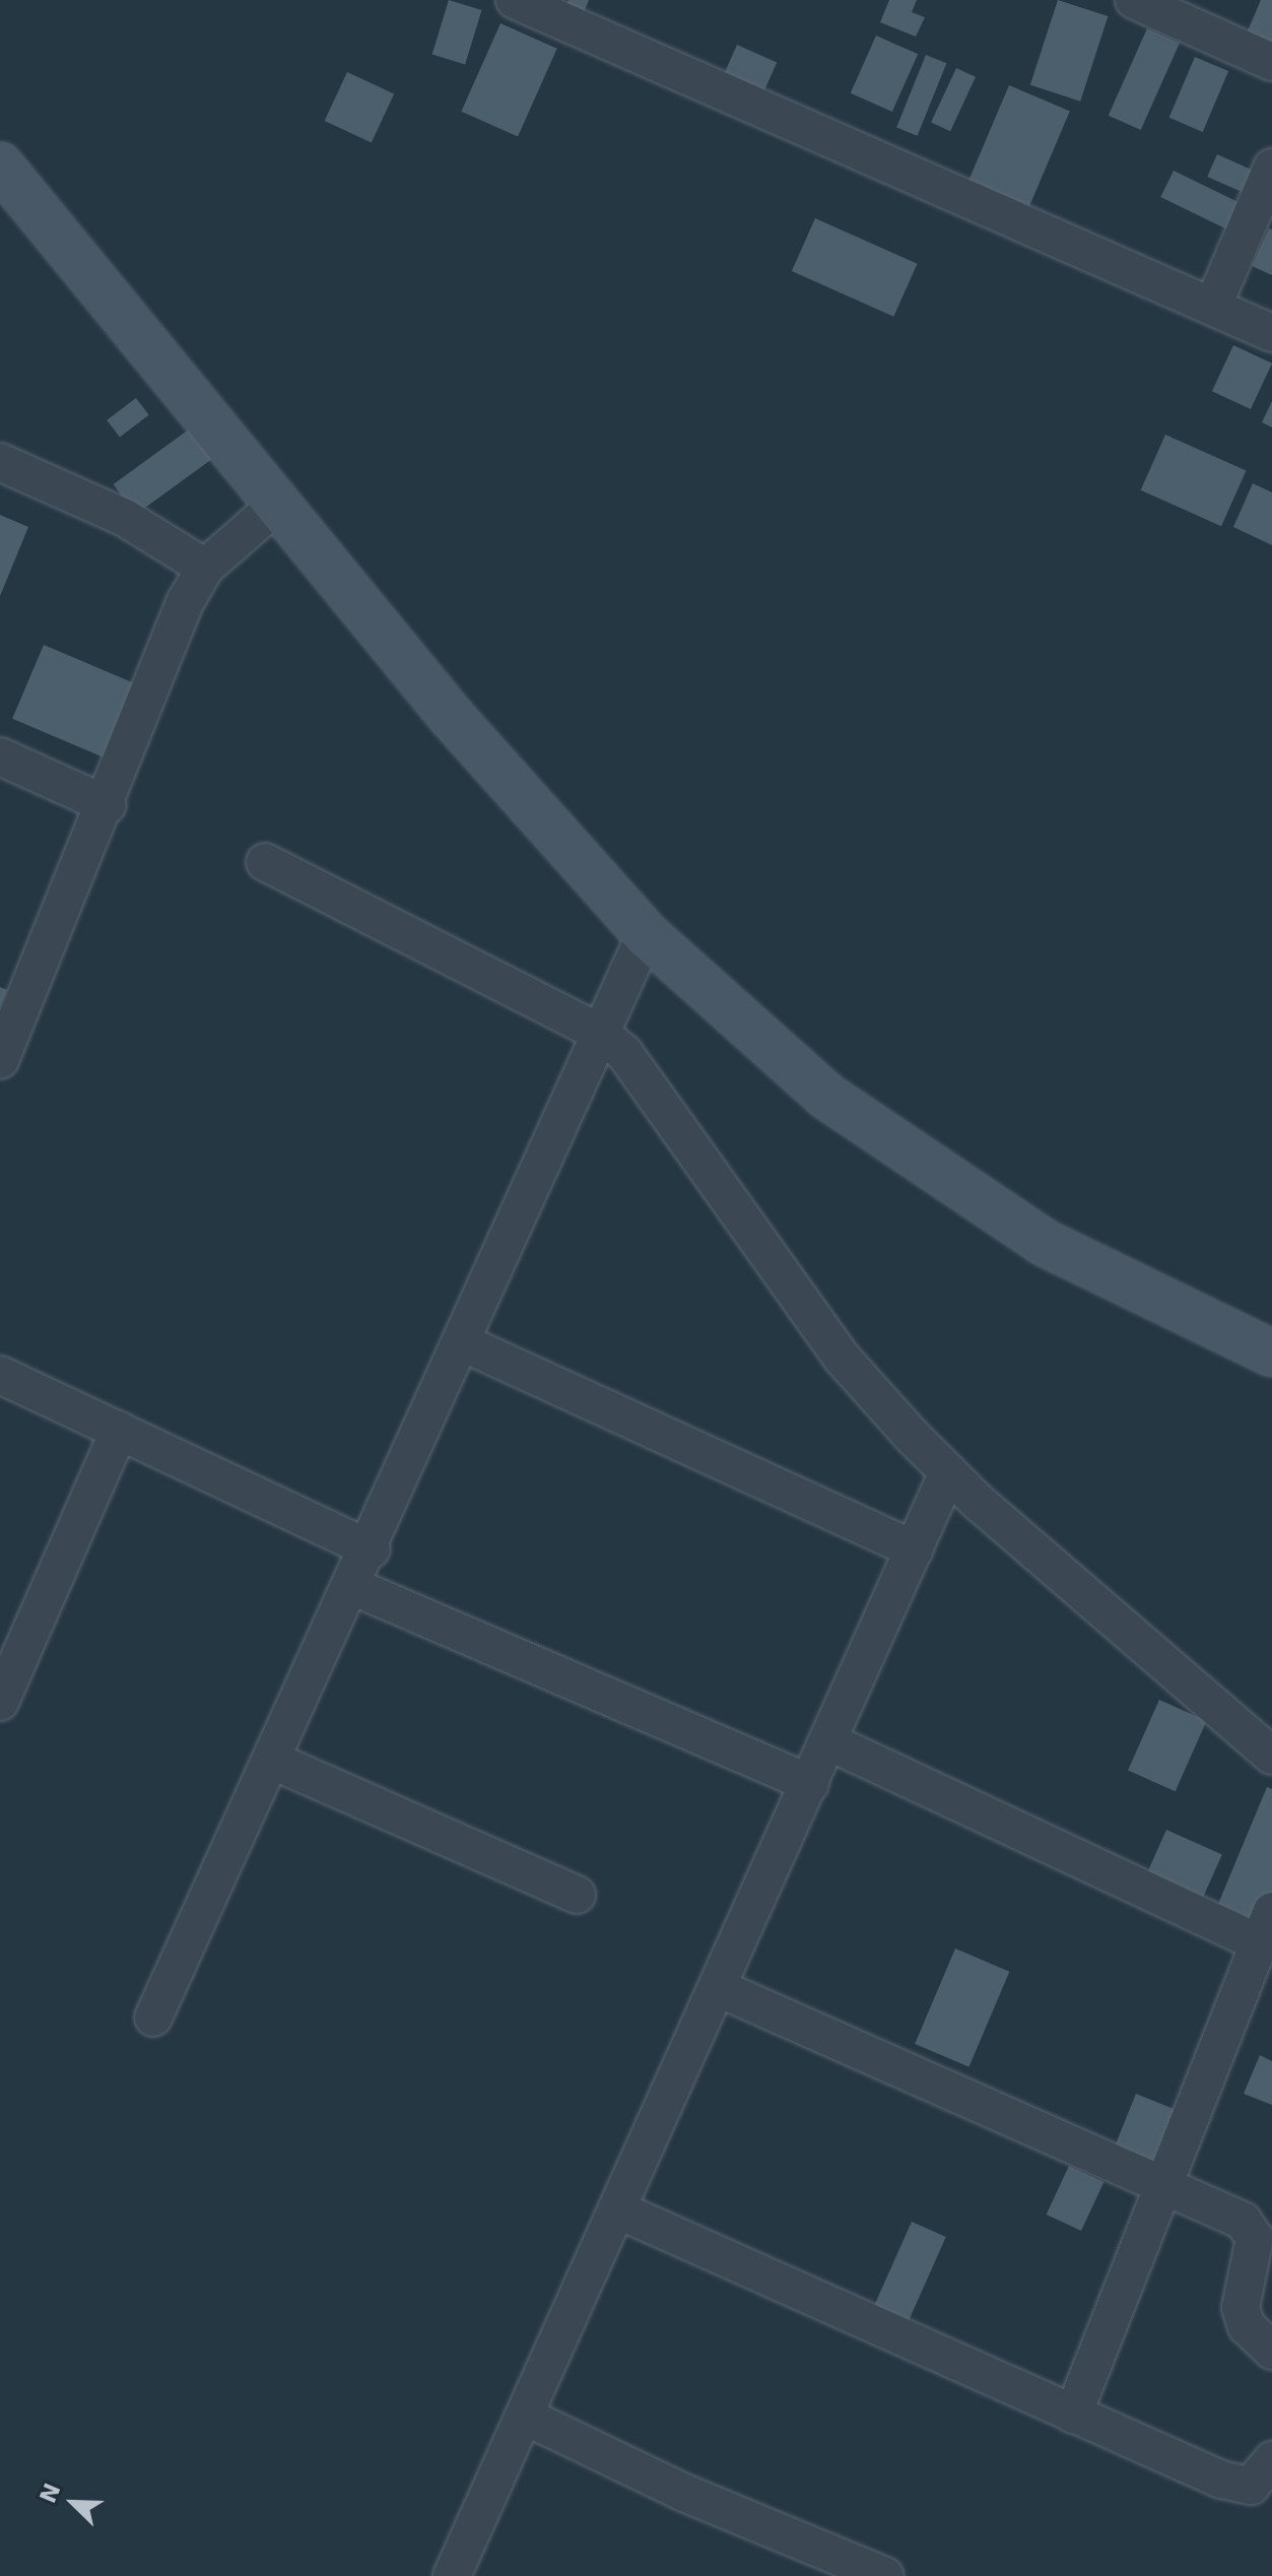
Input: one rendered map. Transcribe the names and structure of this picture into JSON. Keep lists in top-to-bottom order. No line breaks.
{"north":"top left"}
